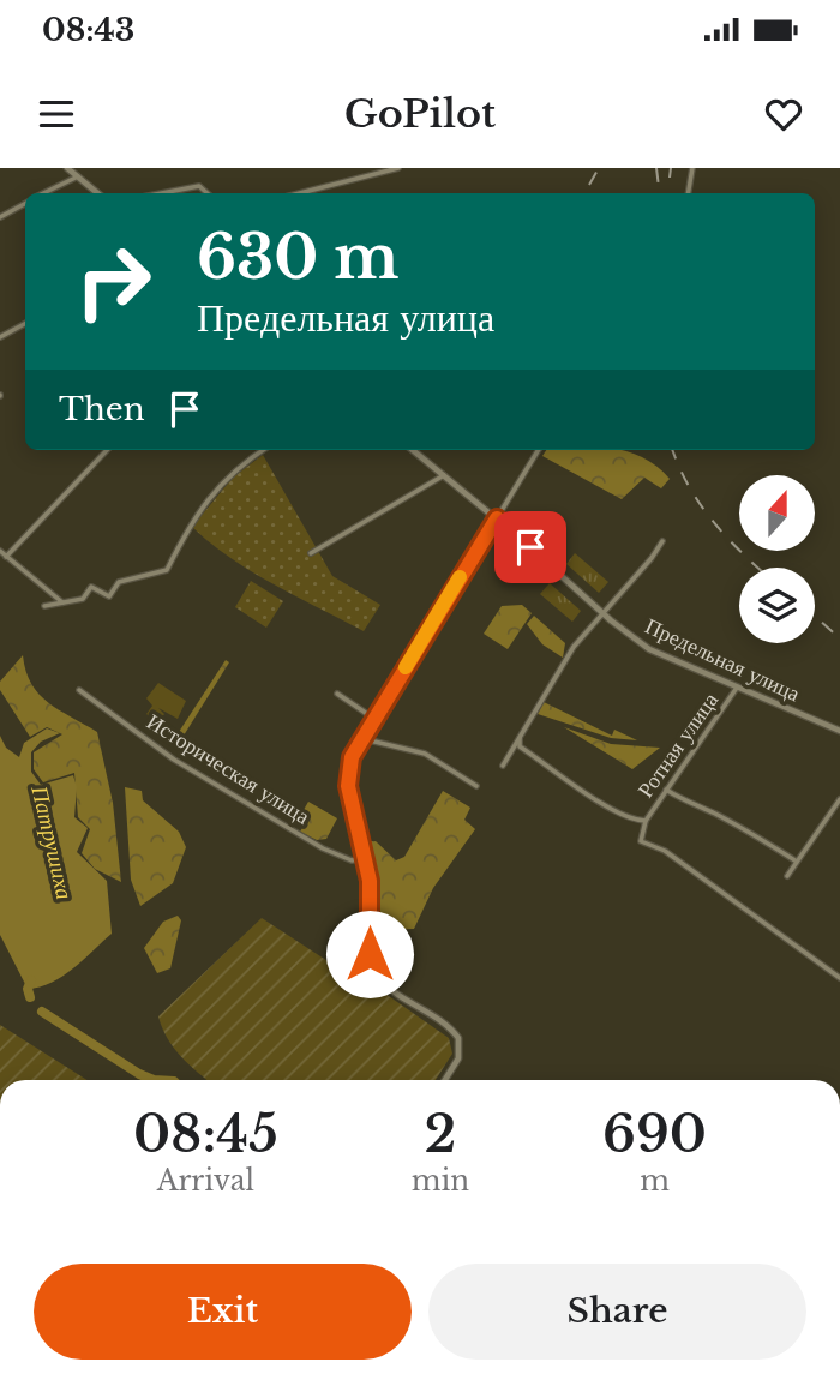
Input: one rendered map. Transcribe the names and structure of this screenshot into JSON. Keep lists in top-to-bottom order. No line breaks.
{"streets":{"street":["Предельная улица","Ротная улица","Историческая улица"]},"crossings":[["Предельная улица","Ротная улица"]],"water":["Патрушиха"],"north":"top","page":{"status":"08:43","header":"GoPilot","turn":["630 m","Предельная улица"],"then":"Then","eta":["08:45","Arrival","2","min","690","m"],"buttons":["Exit","Share"]}}
